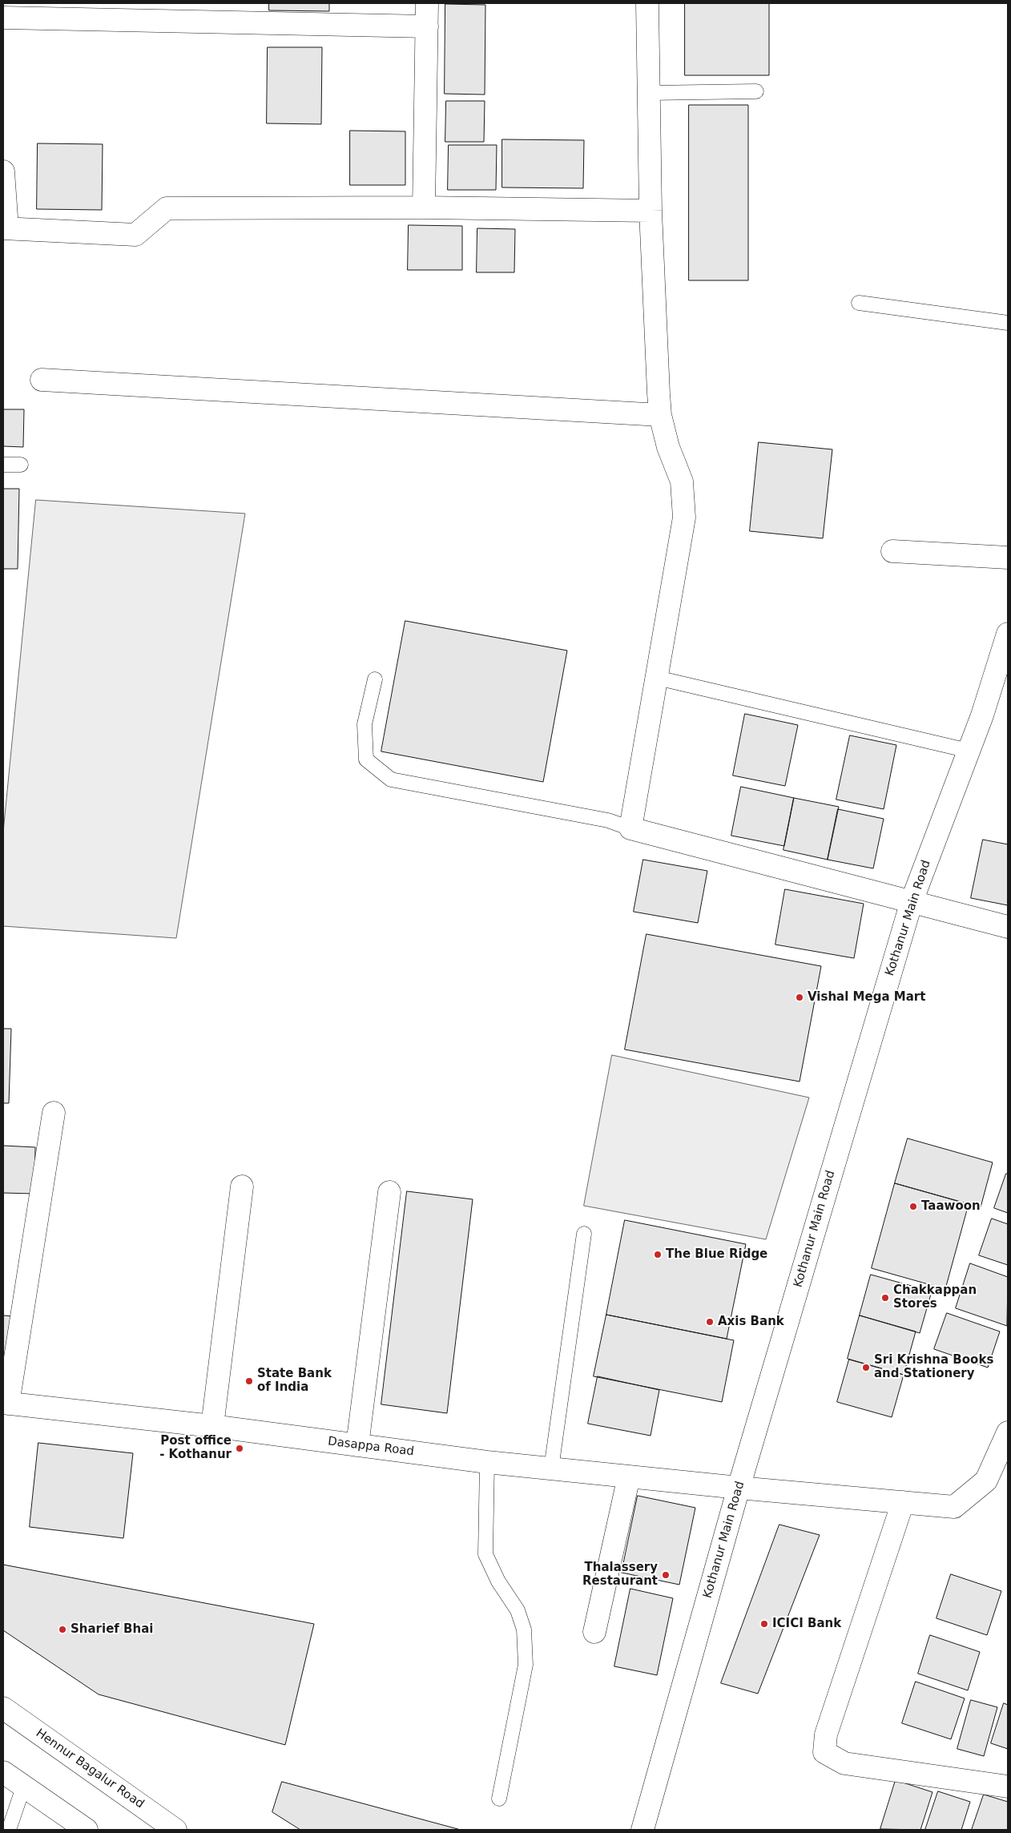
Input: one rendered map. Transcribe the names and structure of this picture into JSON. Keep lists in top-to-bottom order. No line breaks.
{"streets":{"street":["Kothanur Main Road","Dasappa Road","Hennur Bagalur Road"]},"crossings":[["Kothanur Main Road","Dasappa Road"]],"places":["Vishal Mega Mart","Taawoon","The Blue Ridge","Chakkappan Stores","Axis Bank","Sri Krishna Books and Stationery","State Bank of India","Post office - Kothanur","Thalassery Restaurant","ICICI Bank","Sharief Bhai"]}
